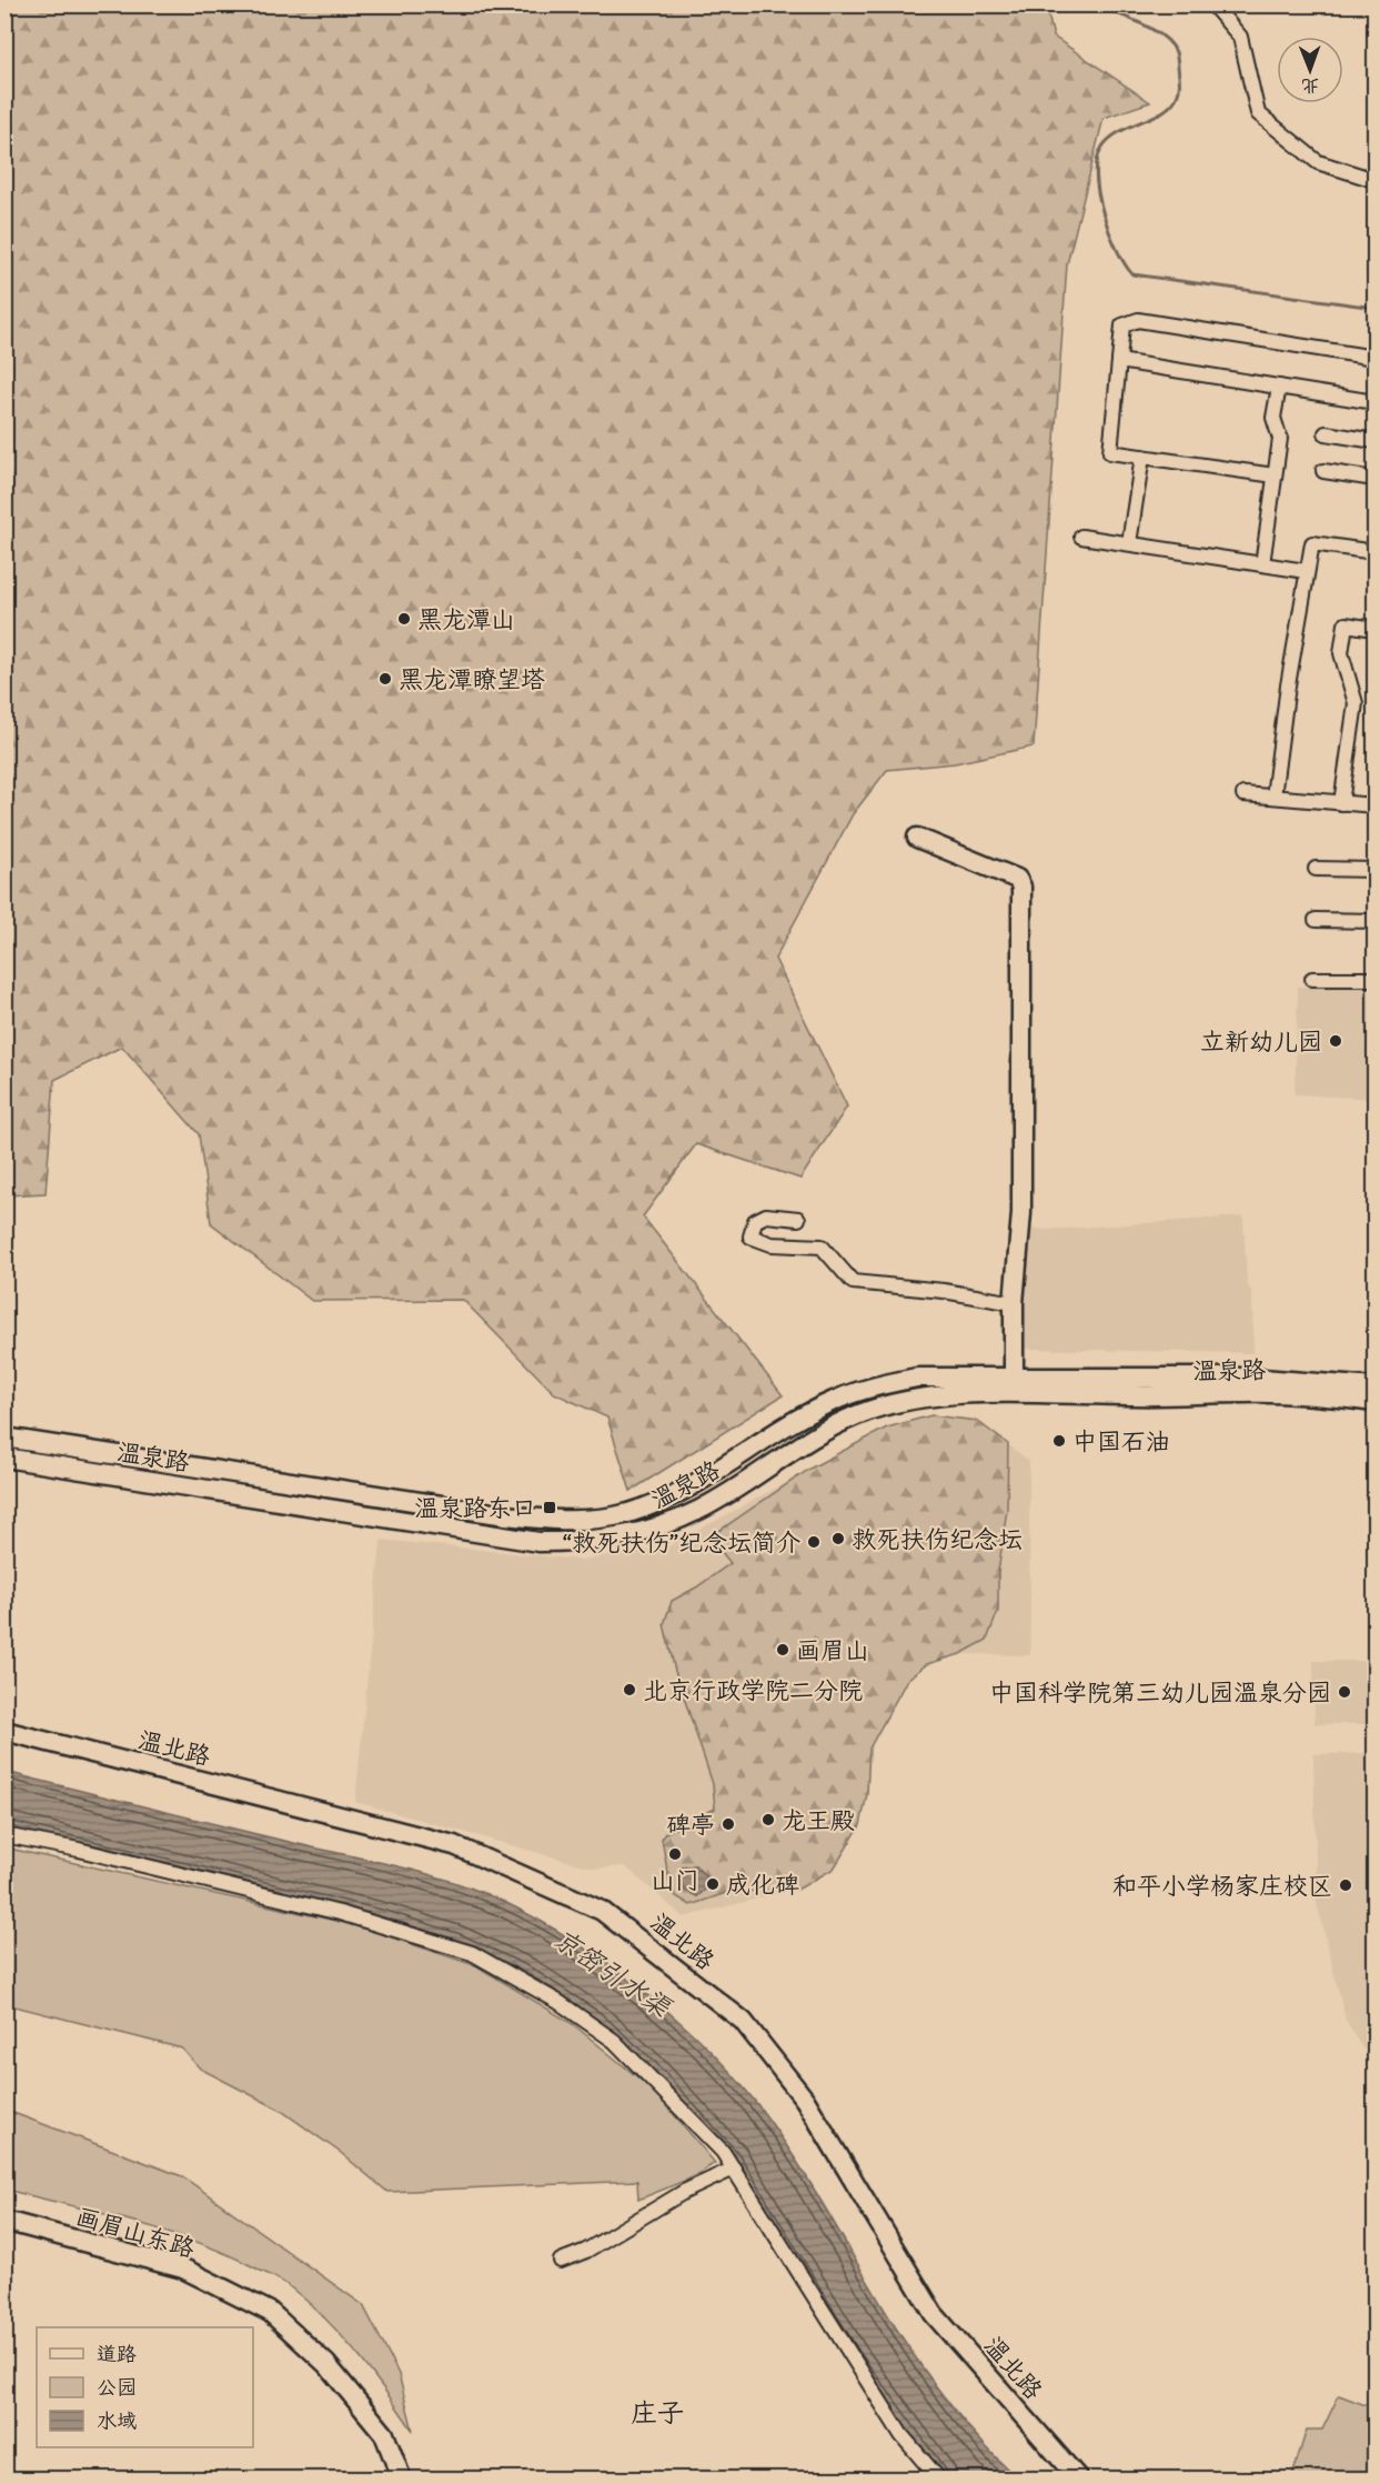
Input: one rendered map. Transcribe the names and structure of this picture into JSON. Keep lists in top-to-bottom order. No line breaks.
{"streets":{"main road":["温泉路","温北路","画眉山东路"]},"districts":["庄子"],"water":["京密引水渠"],"places":{"other":["黑龙潭山","黑龙潭瞭望塔","立新幼儿园","中国石油","救死扶伤纪念坛","“救死扶伤”纪念坛简介","画眉山","北京行政学院二分院","中国科学院第三幼儿园温泉分园","龙王殿","碑亭","山门","成化碑","和平小学杨家庄校区"],"transit":["温泉路东口"]},"legend":["道路","公园","水域"],"north":"bottom"}
